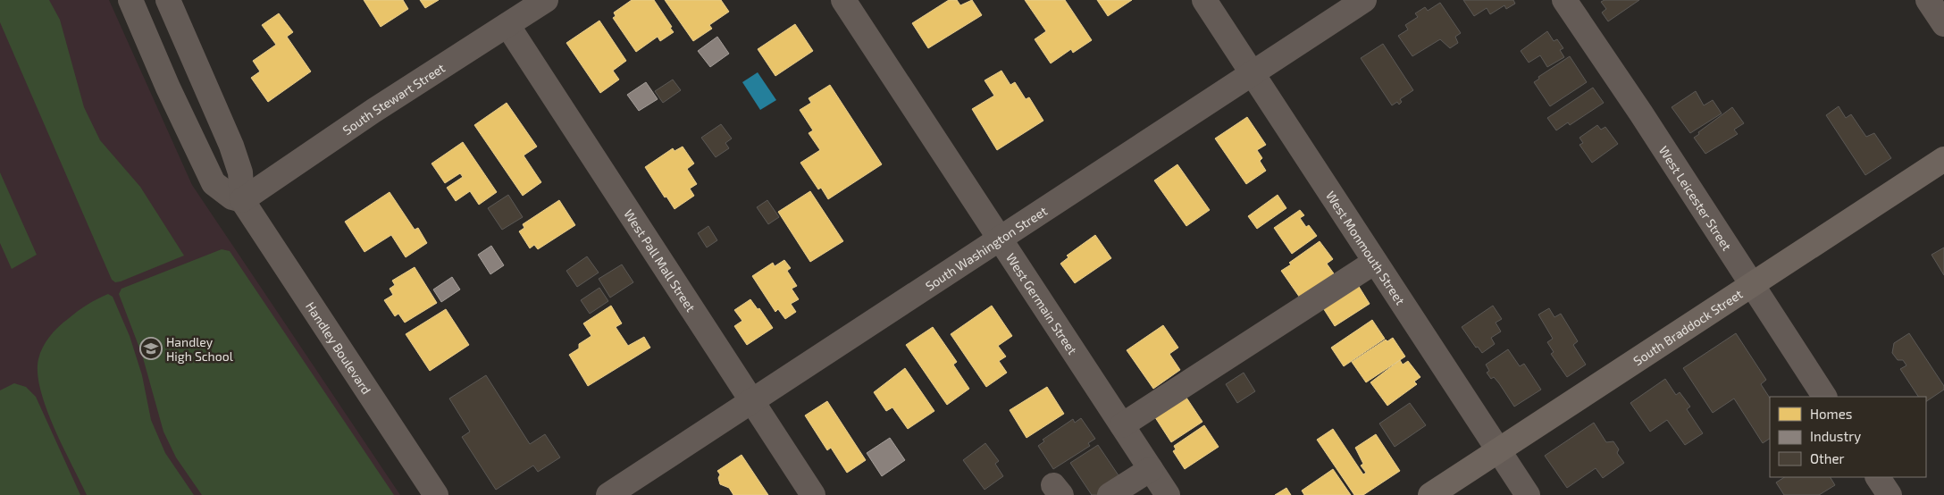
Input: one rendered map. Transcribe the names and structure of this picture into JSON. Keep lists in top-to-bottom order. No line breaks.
{"streets":{"main road":["South Braddock Street"],"street":["South Stewart Street","West Leicester Street","South Washington Street","West Monmouth Street","West Pall Mall Street","West Germain Street","Handley Boulevard"]},"crossings":[["South Stewart Street","West Pall Mall Street"],["South Stewart Street","Handley Boulevard"],["West Leicester Street","South Braddock Street"],["South Washington Street","West Monmouth Street"],["South Washington Street","West Pall Mall Street"],["South Washington Street","West Germain Street"],["West Monmouth Street","South Braddock Street"]],"places":{"school or university":["Handley High School"]},"legend":["Homes","Industry","Other"]}
